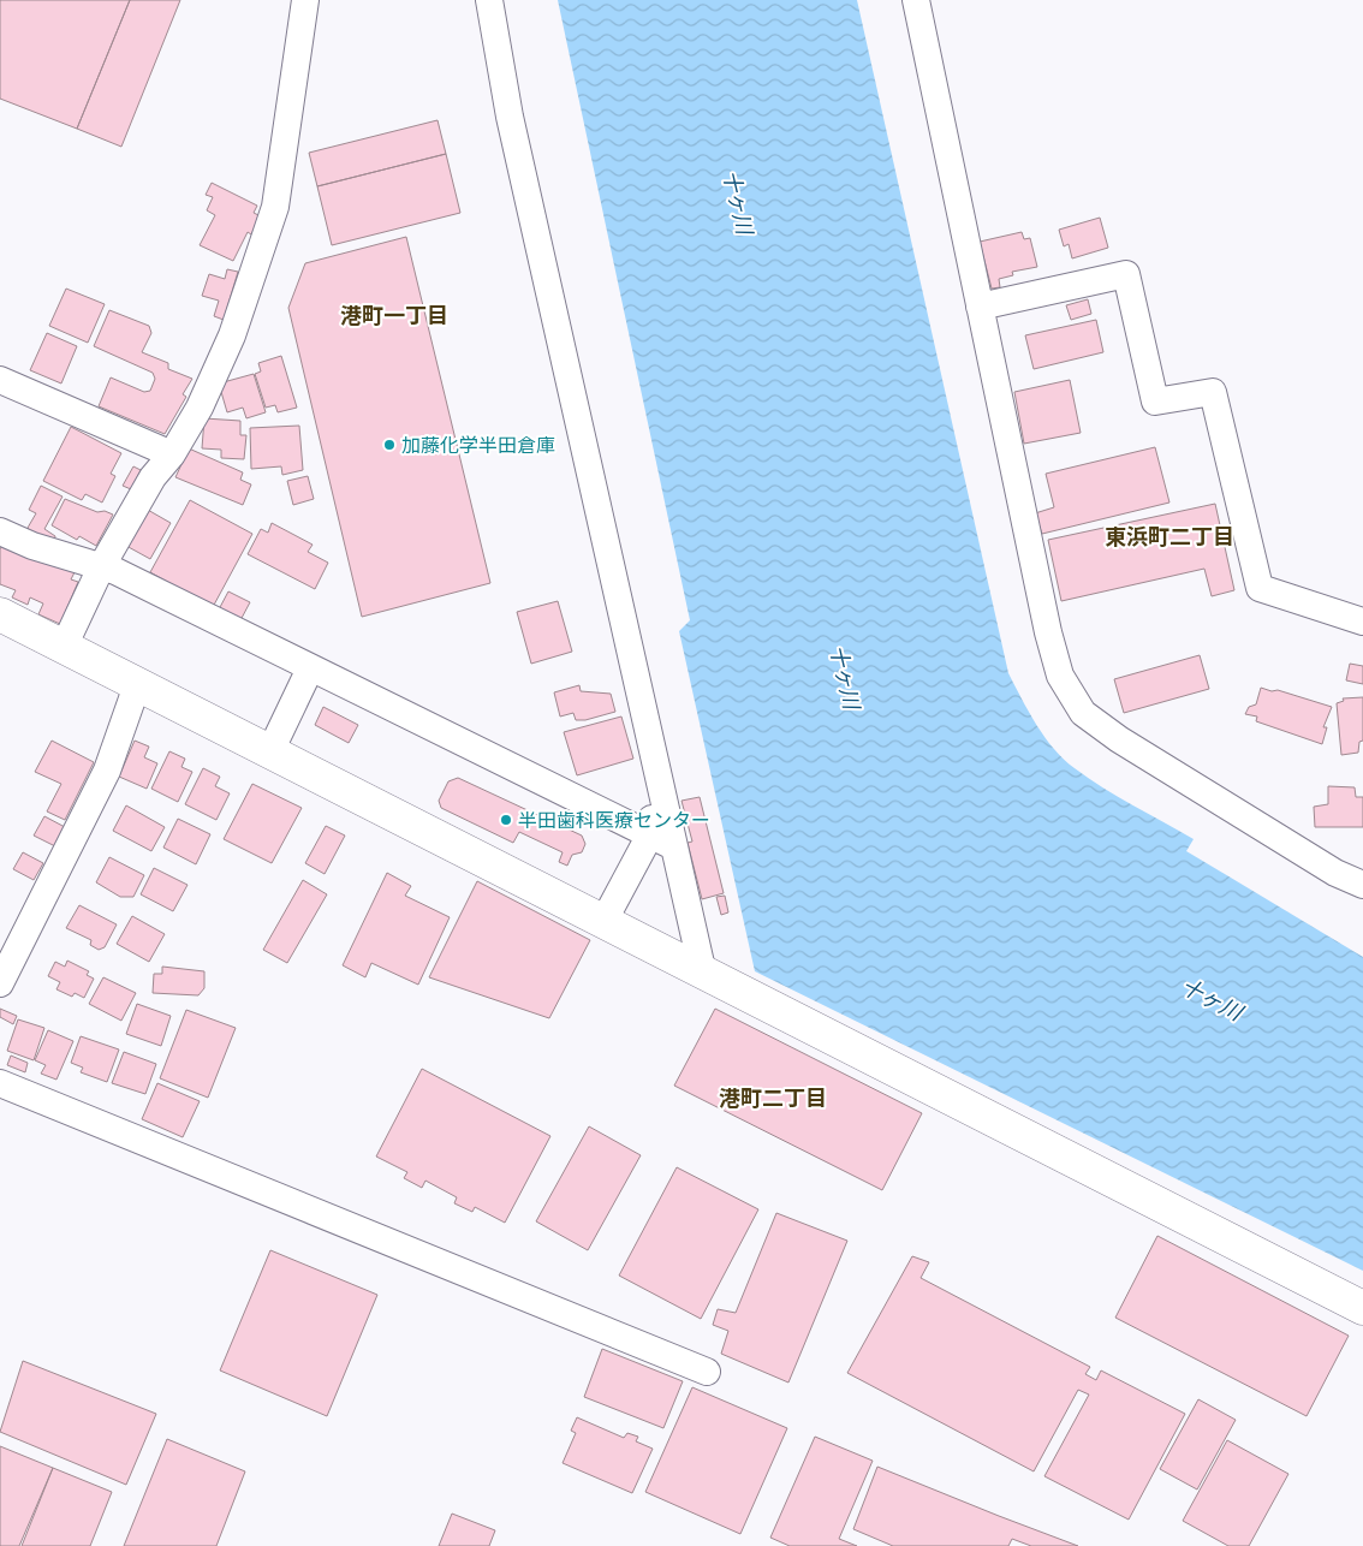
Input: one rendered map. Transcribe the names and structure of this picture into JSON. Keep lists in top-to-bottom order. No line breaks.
{"districts":["港町一丁目","東浜町二丁目","港町二丁目"],"water":["十ヶ川"],"places":["加藤化学半田倉庫","半田歯科医療センター"]}
